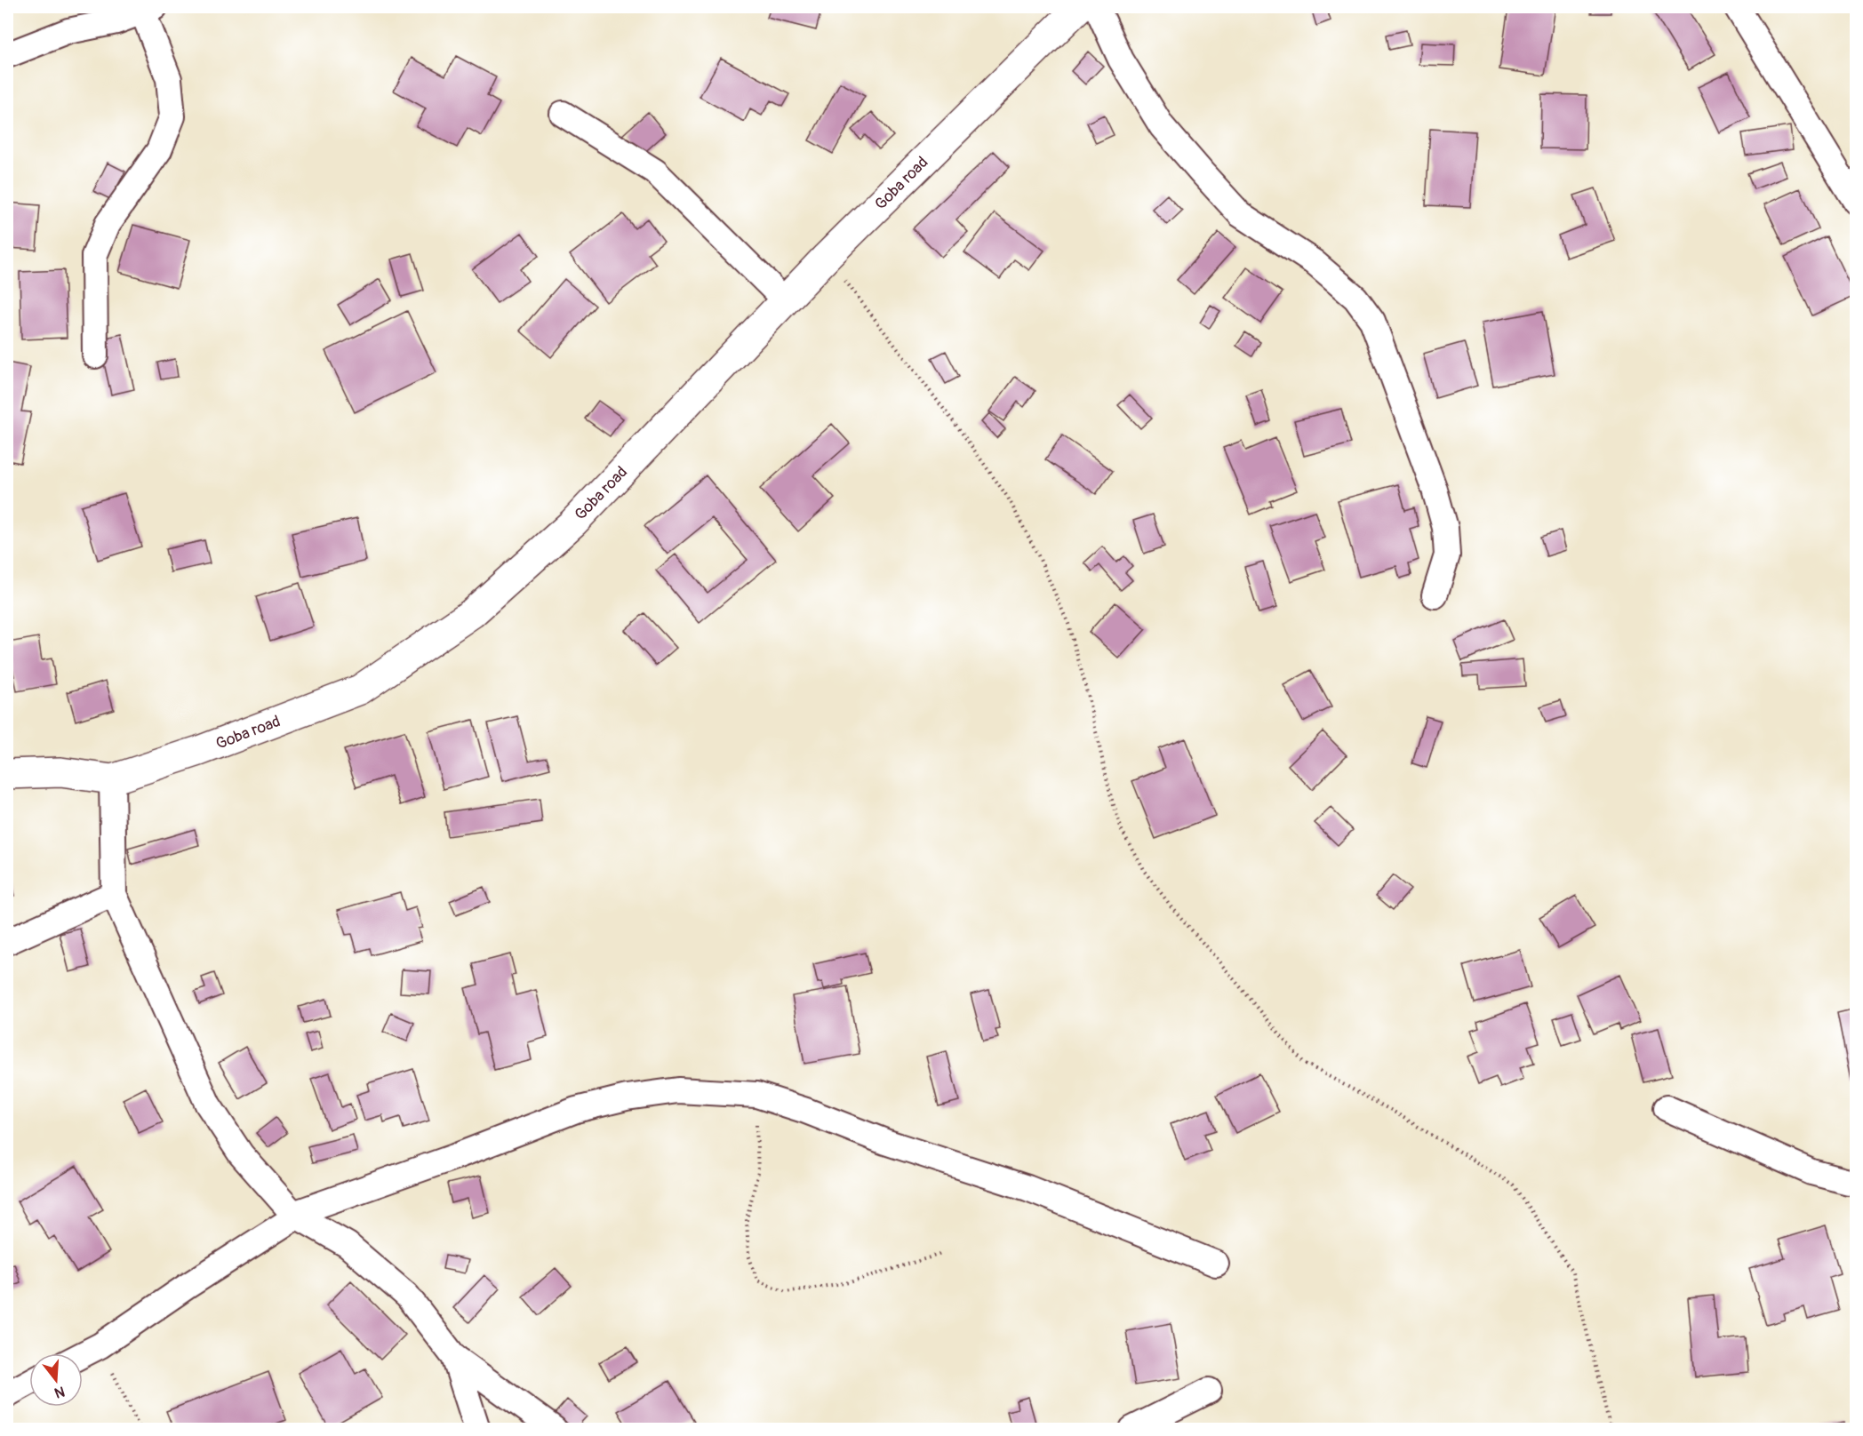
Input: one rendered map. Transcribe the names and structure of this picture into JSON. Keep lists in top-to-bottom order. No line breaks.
{"streets":{"street":["Goba road"]},"north":"bottom"}
